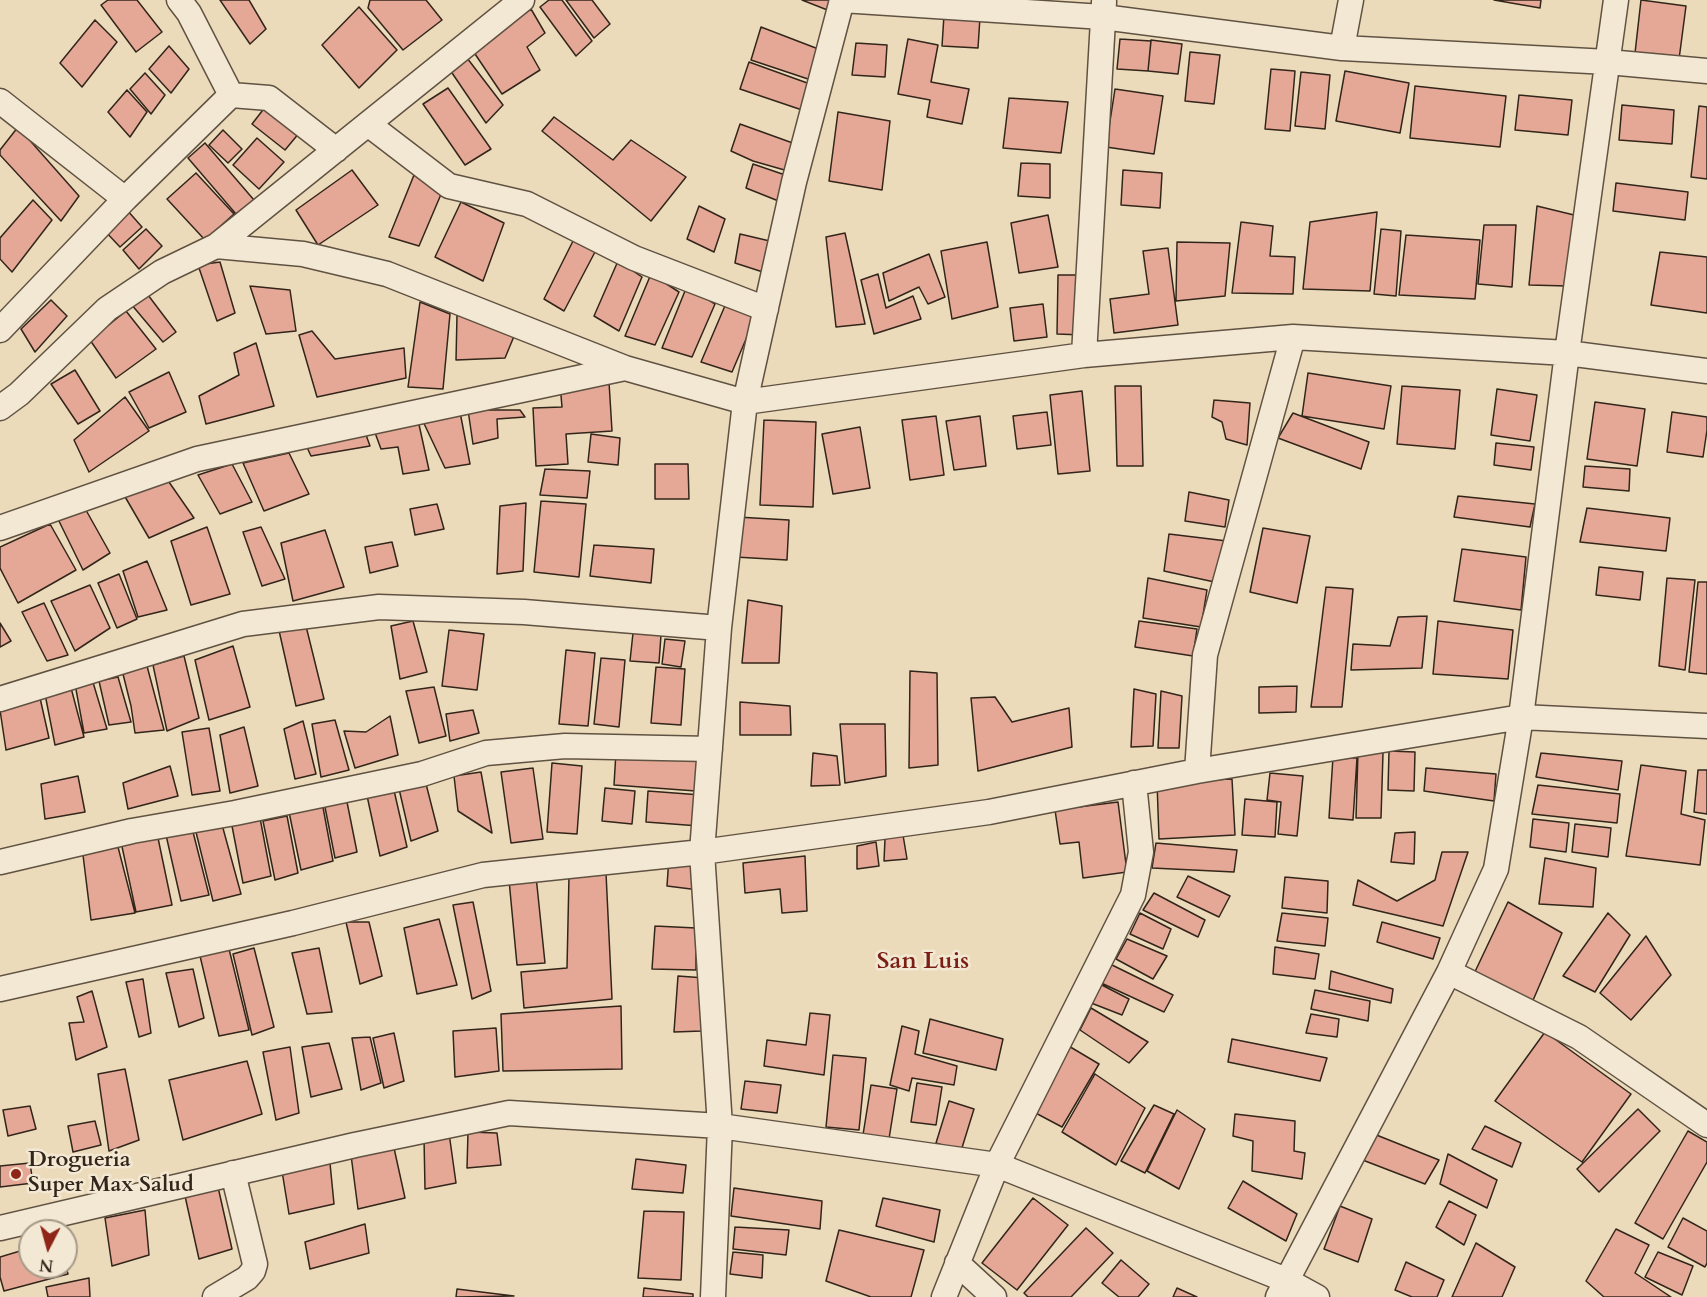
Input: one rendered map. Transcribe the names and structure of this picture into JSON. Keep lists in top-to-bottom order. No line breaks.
{"districts":["San Luis"],"places":["Drogueria Super Max Salud"],"north":"bottom"}
